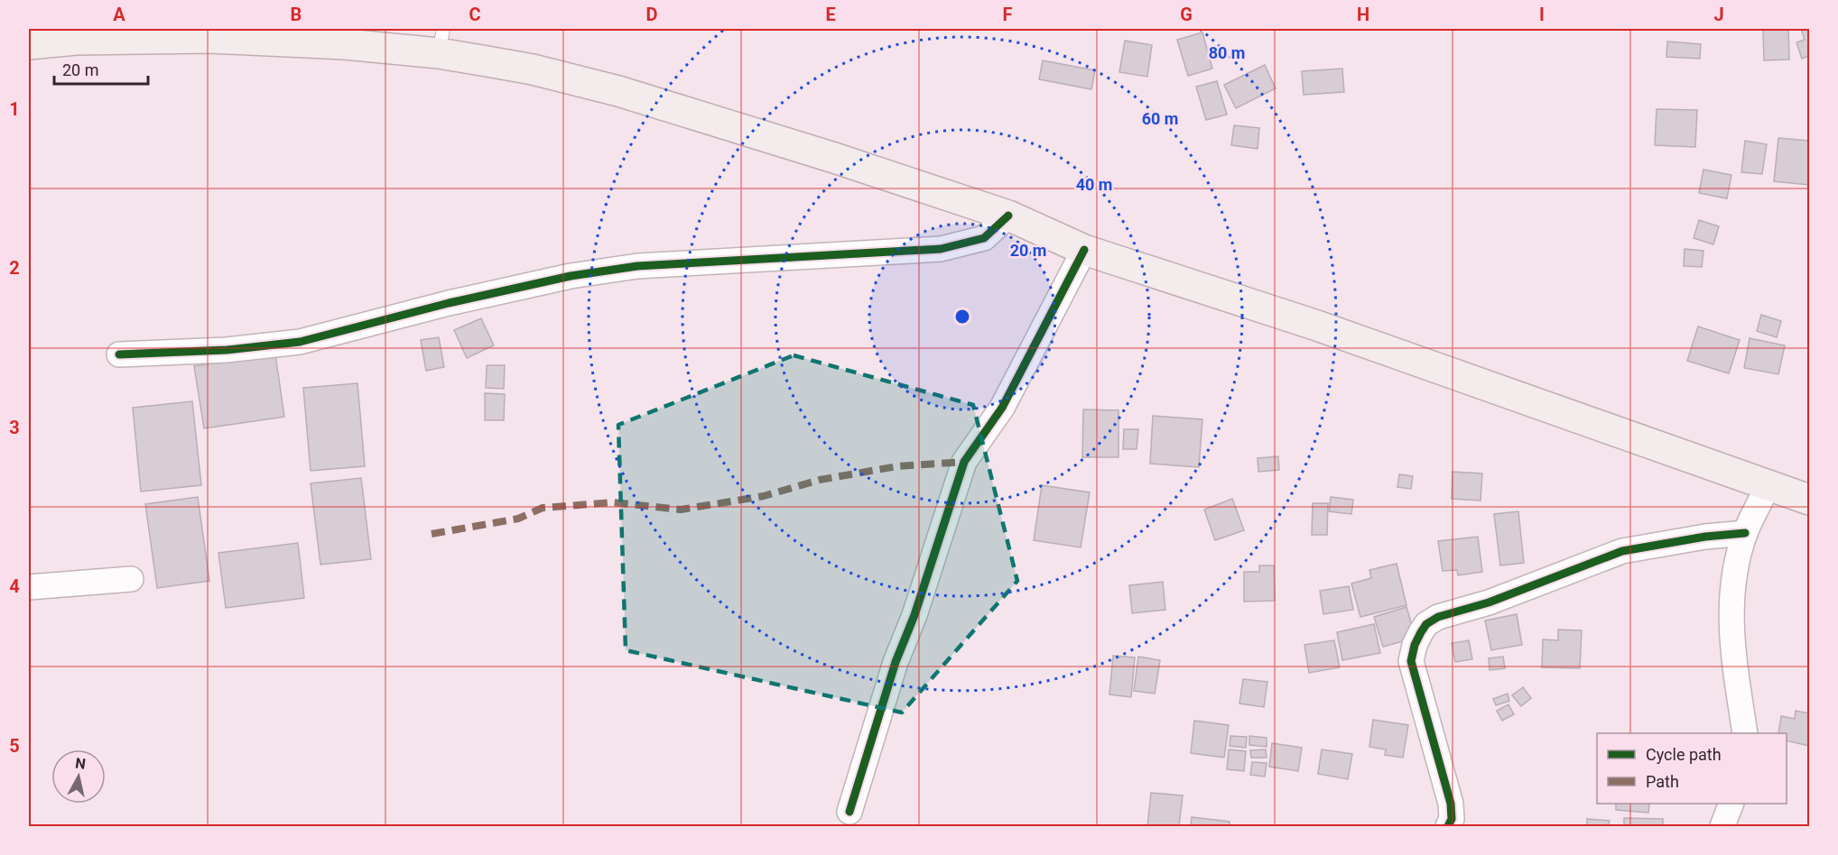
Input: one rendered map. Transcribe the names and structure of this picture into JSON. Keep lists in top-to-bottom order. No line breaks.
{"legend":["Cycle path","Path"],"scale_bar":"20 m","north":"top","grid":{"columns":["A","B","C","D","E","F","G","H","I","J"],"rows":["1","2","3","4","5"]},"rings":["80 m","60 m","40 m","20 m"]}
